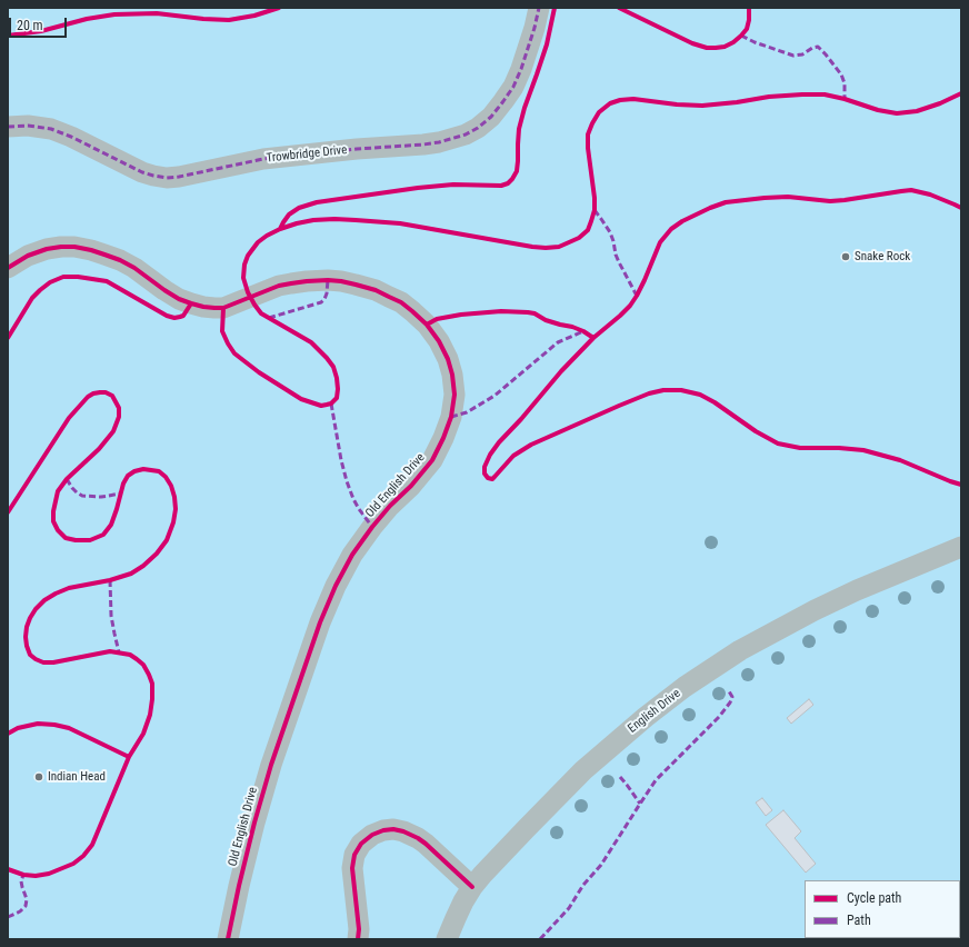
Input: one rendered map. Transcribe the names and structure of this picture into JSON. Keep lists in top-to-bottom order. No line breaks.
{"streets":{"street":["Trowbridge Drive","Old English Drive","English Drive"]},"places":["Snake Rock","Indian Head"],"legend":["Cycle path","Path"],"scale_bar":"20 m"}
